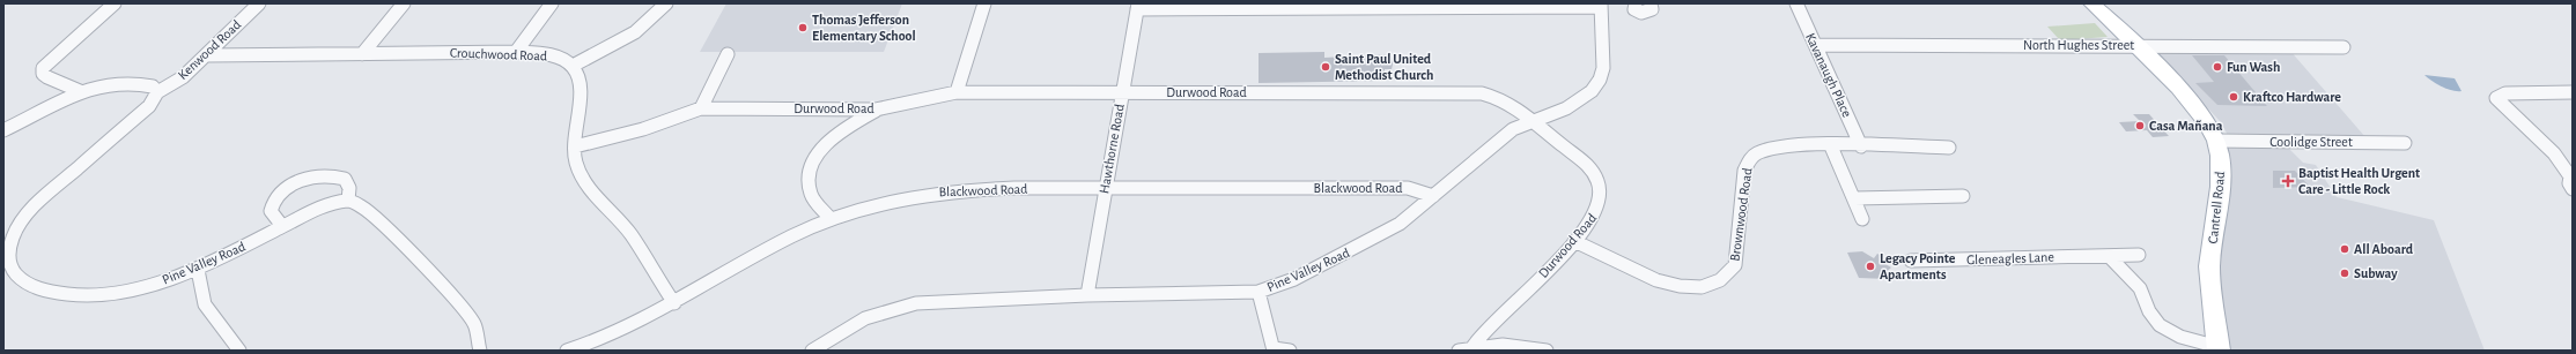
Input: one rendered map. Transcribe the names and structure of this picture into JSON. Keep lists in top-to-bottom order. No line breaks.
{"streets":{"main road":["Cantrell Road"],"street":["North Hughes Street","Kenwood Road","Crouchwood Road","Kavanaugh Place","Durwood Road","Coolidge Street","Hawthorne Road","Blackwood Road","Brownwood Road","Gleneagles Lane","Pine Valley Road"]},"crossings":[["North Hughes Street","Kavanaugh Place"],["North Hughes Street","Cantrell Road"],["Kenwood Road","Crouchwood Road"],["Kenwood Road","Pine Valley Road"],["Kavanaugh Place","Brownwood Road"],["Durwood Road","Hawthorne Road"],["Durwood Road","Brownwood Road"],["Durwood Road","Pine Valley Road"],["Coolidge Street","Cantrell Road"],["Hawthorne Road","Blackwood Road"],["Hawthorne Road","Pine Valley Road"],["Blackwood Road","Pine Valley Road"]],"places":{"other":["Thomas Jefferson Elementary School","Saint Paul United Methodist Church","Fun Wash","Kraftco Hardware","Casa Mañana","All Aboard","Legacy Pointe Apartments","Subway"],"health":["Baptist Health Urgent Care - Little Rock"]}}
